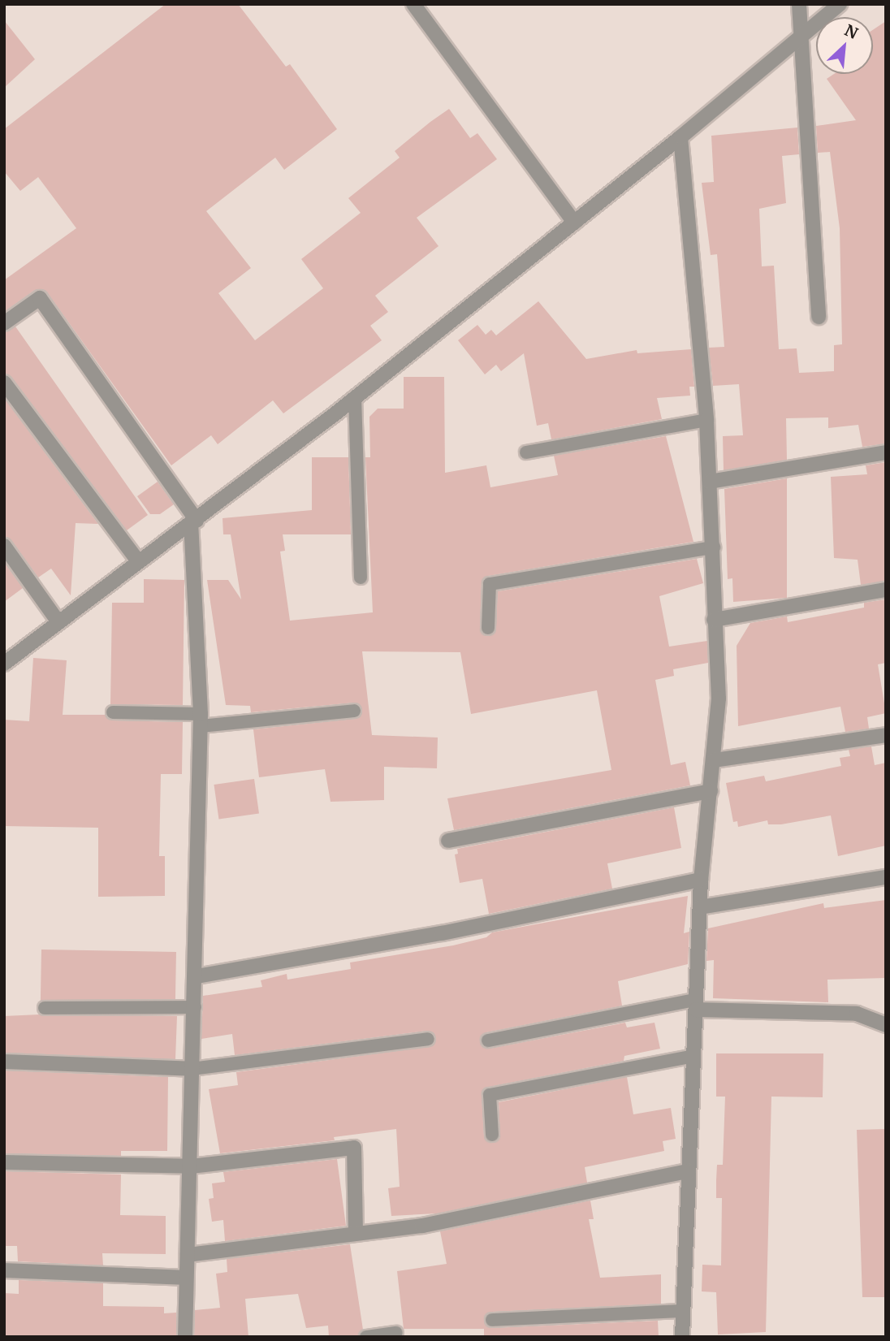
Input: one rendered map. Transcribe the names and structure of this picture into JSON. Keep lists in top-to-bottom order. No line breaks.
{"north":"top right"}
